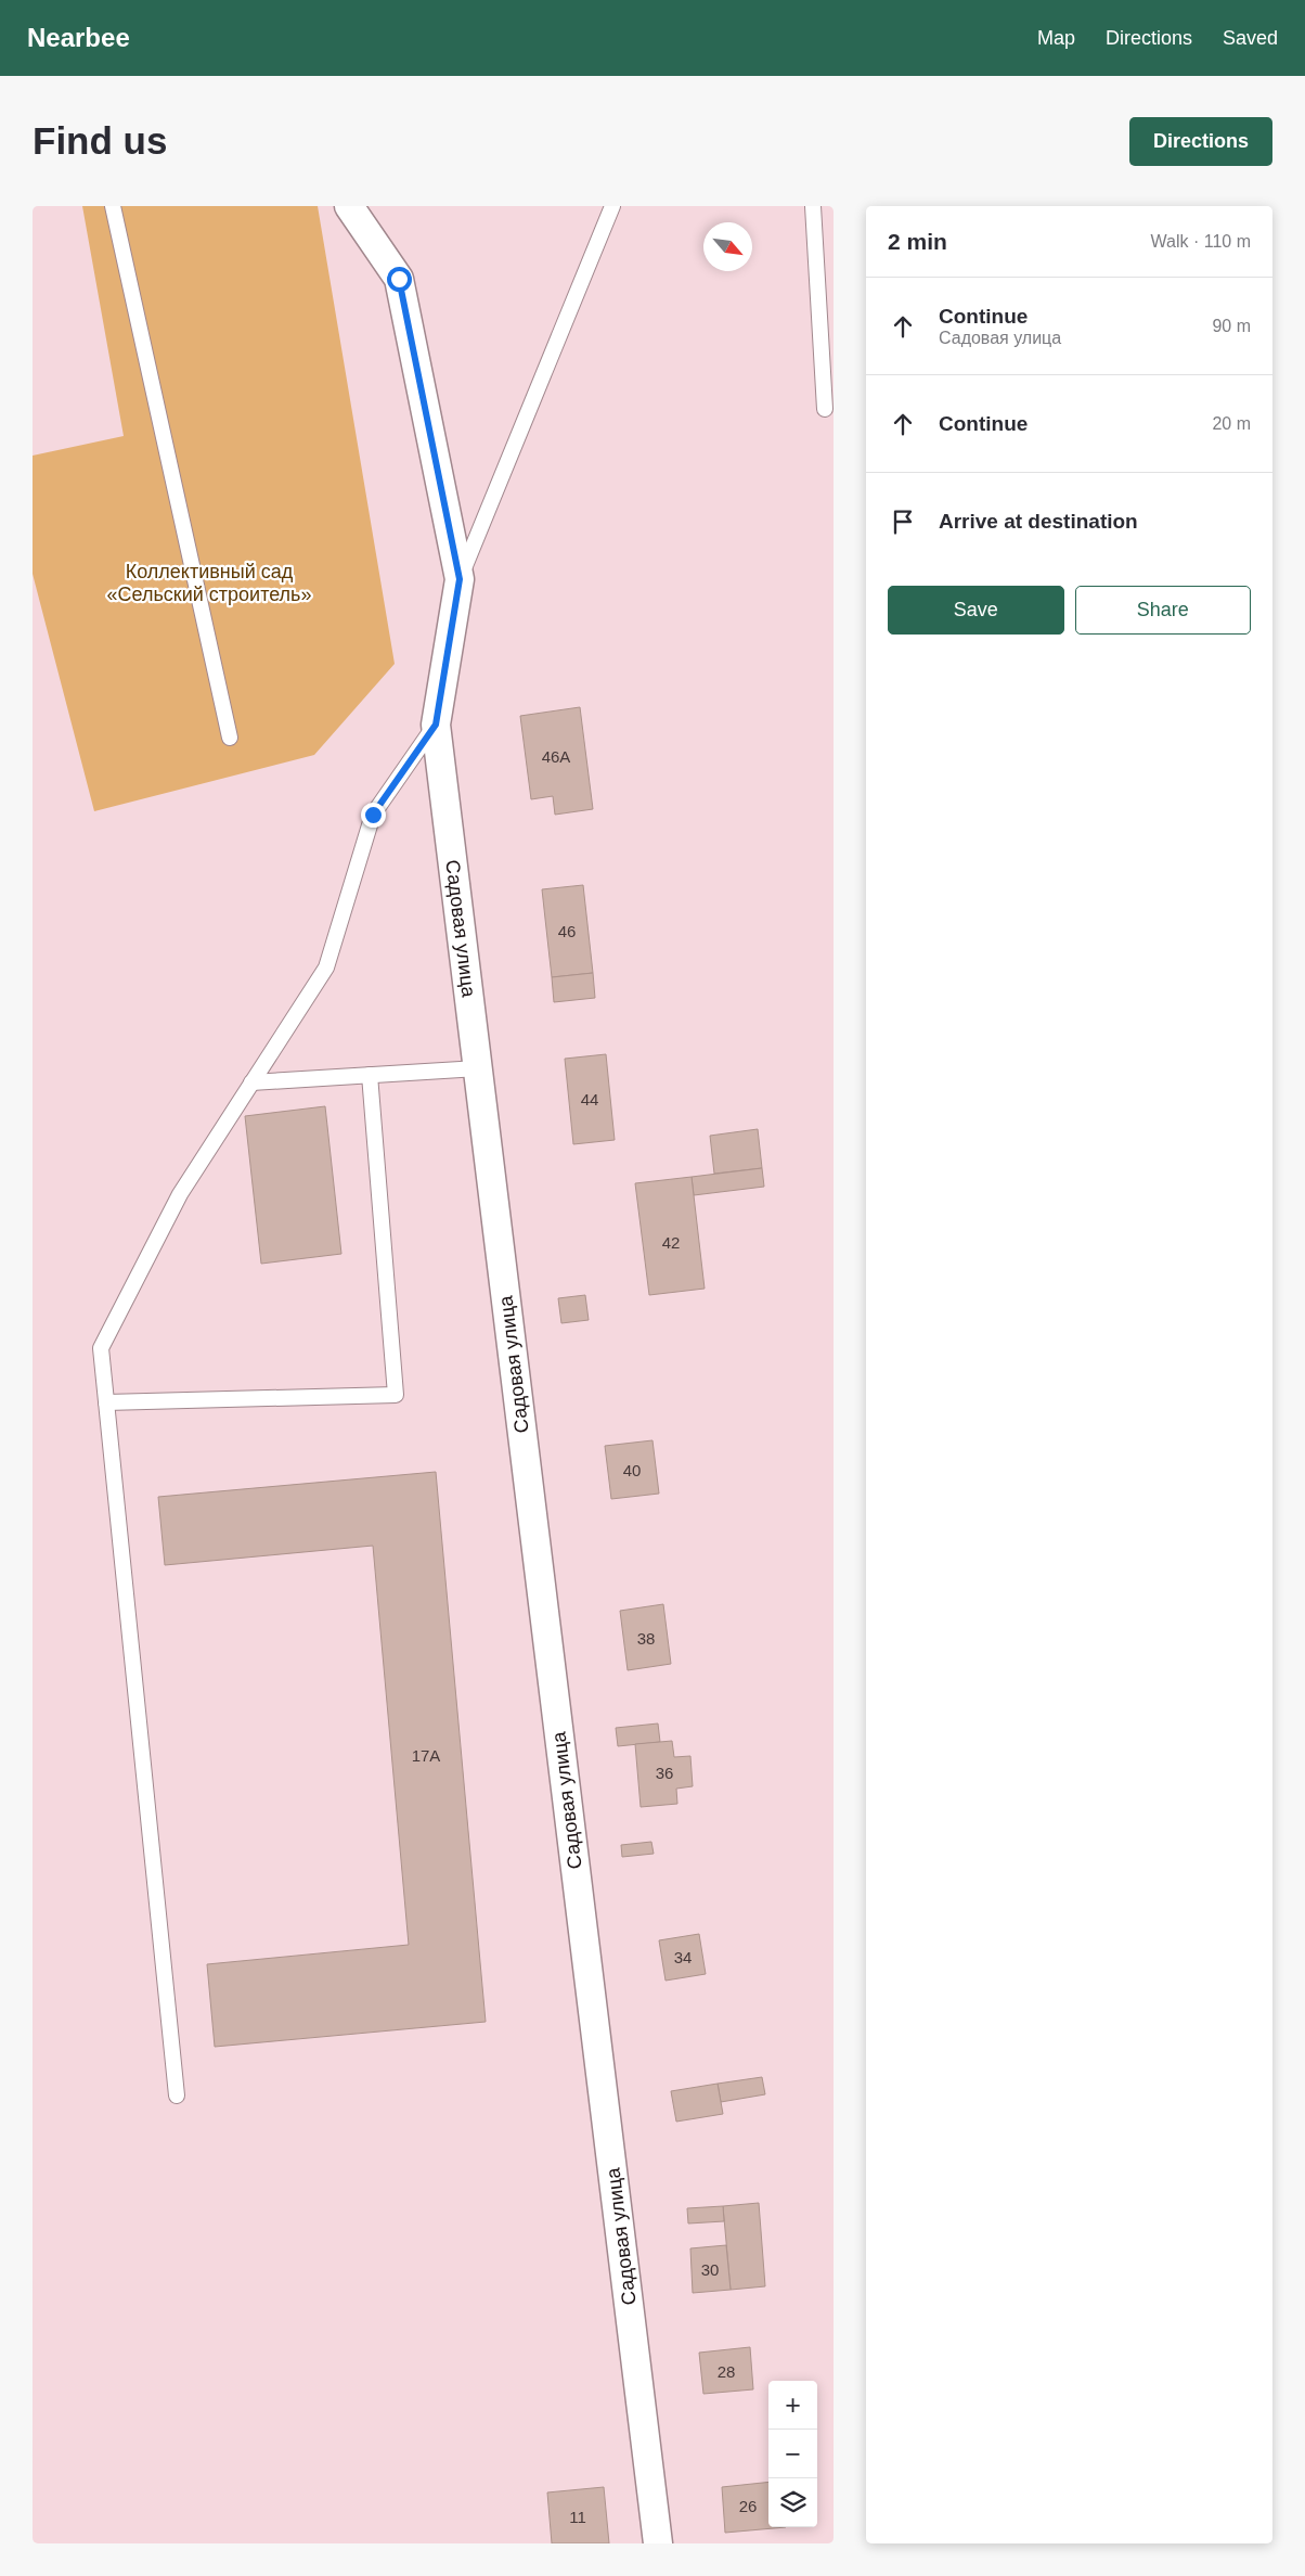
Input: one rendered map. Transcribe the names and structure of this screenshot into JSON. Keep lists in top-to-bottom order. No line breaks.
{"streets":{"street":["Садовая улица"]},"parks":["Коллективный сад «Сельский строитель»"],"house_numbers":["46А","46","44","42","40","38","17А","36","34","30","28","26","11"],"north":"bottom right","page":{"header":"Nearbee","nav":["Map","Directions","Saved"],"buttons":["Directions",["Save","Share"]],"title":"Find us","heading":["2 min","Walk · 110 m"],"list":[["Continue","Садовая улица","90 m"],["Continue","20 m"],"Arrive at destination"],"map_buttons":["+","−"]}}
